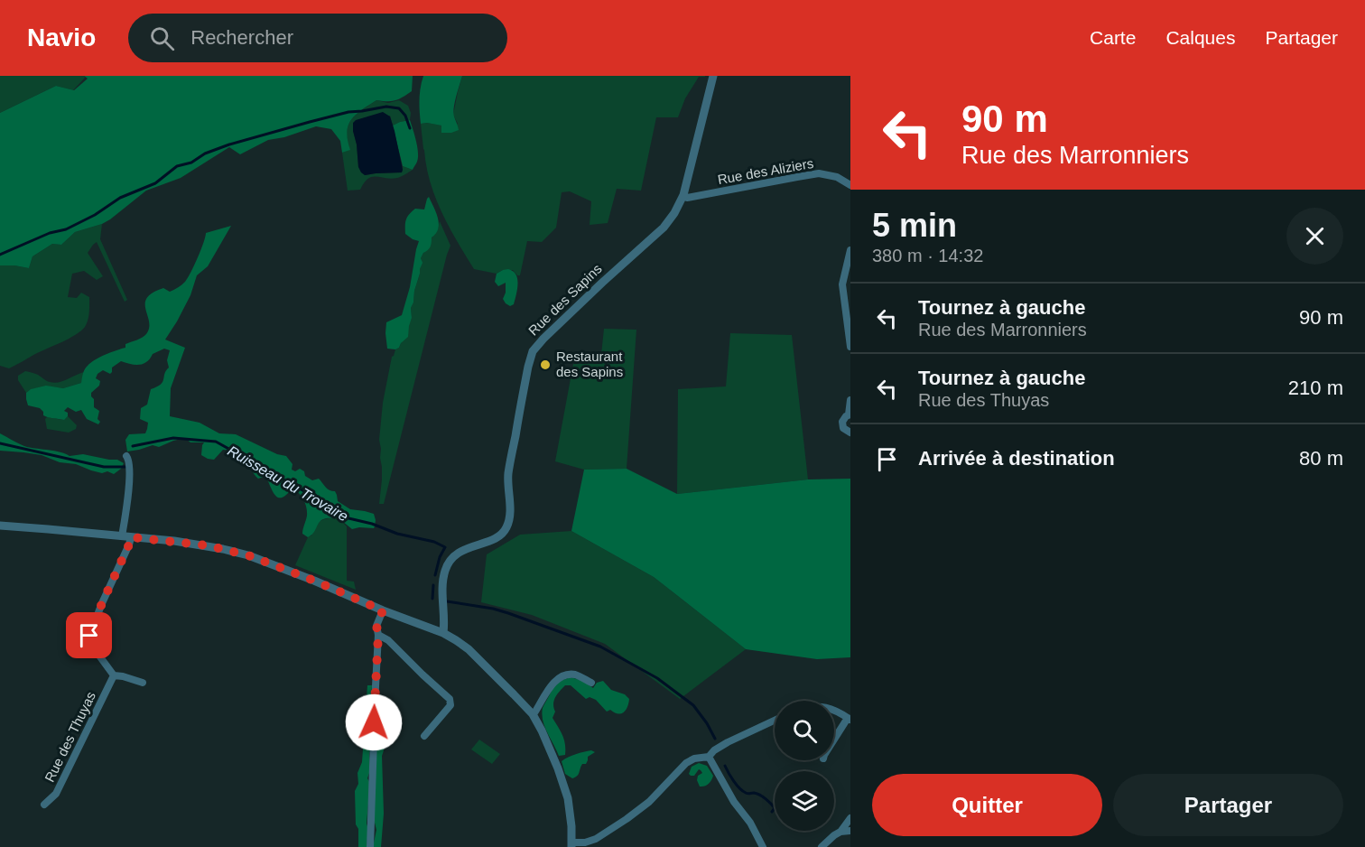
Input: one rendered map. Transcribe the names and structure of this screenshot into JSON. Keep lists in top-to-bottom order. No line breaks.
{"streets":{"street":["Rue des Aliziers","Rue des Sapins","Rue des Thuyas"]},"crossings":[["Rue des Aliziers","Rue des Sapins"]],"water":["Ruisseau du Trovaire"],"places":["Restaurant des Sapins"],"page":{"header":"Navio","search":"Rechercher","nav":["Carte","Calques","Partager"],"turn":["90 m","Rue des Marronniers"],"heading":["5 min","380 m · 14:32"],"list":[{"name":"Tournez à gauche","note":"Rue des Marronniers","value":"90 m"},{"name":"Tournez à gauche","note":"Rue des Thuyas","value":"210 m"},{"name":"Arrivée à destination","value":"80 m"}],"buttons":["Quitter","Partager"]}}
